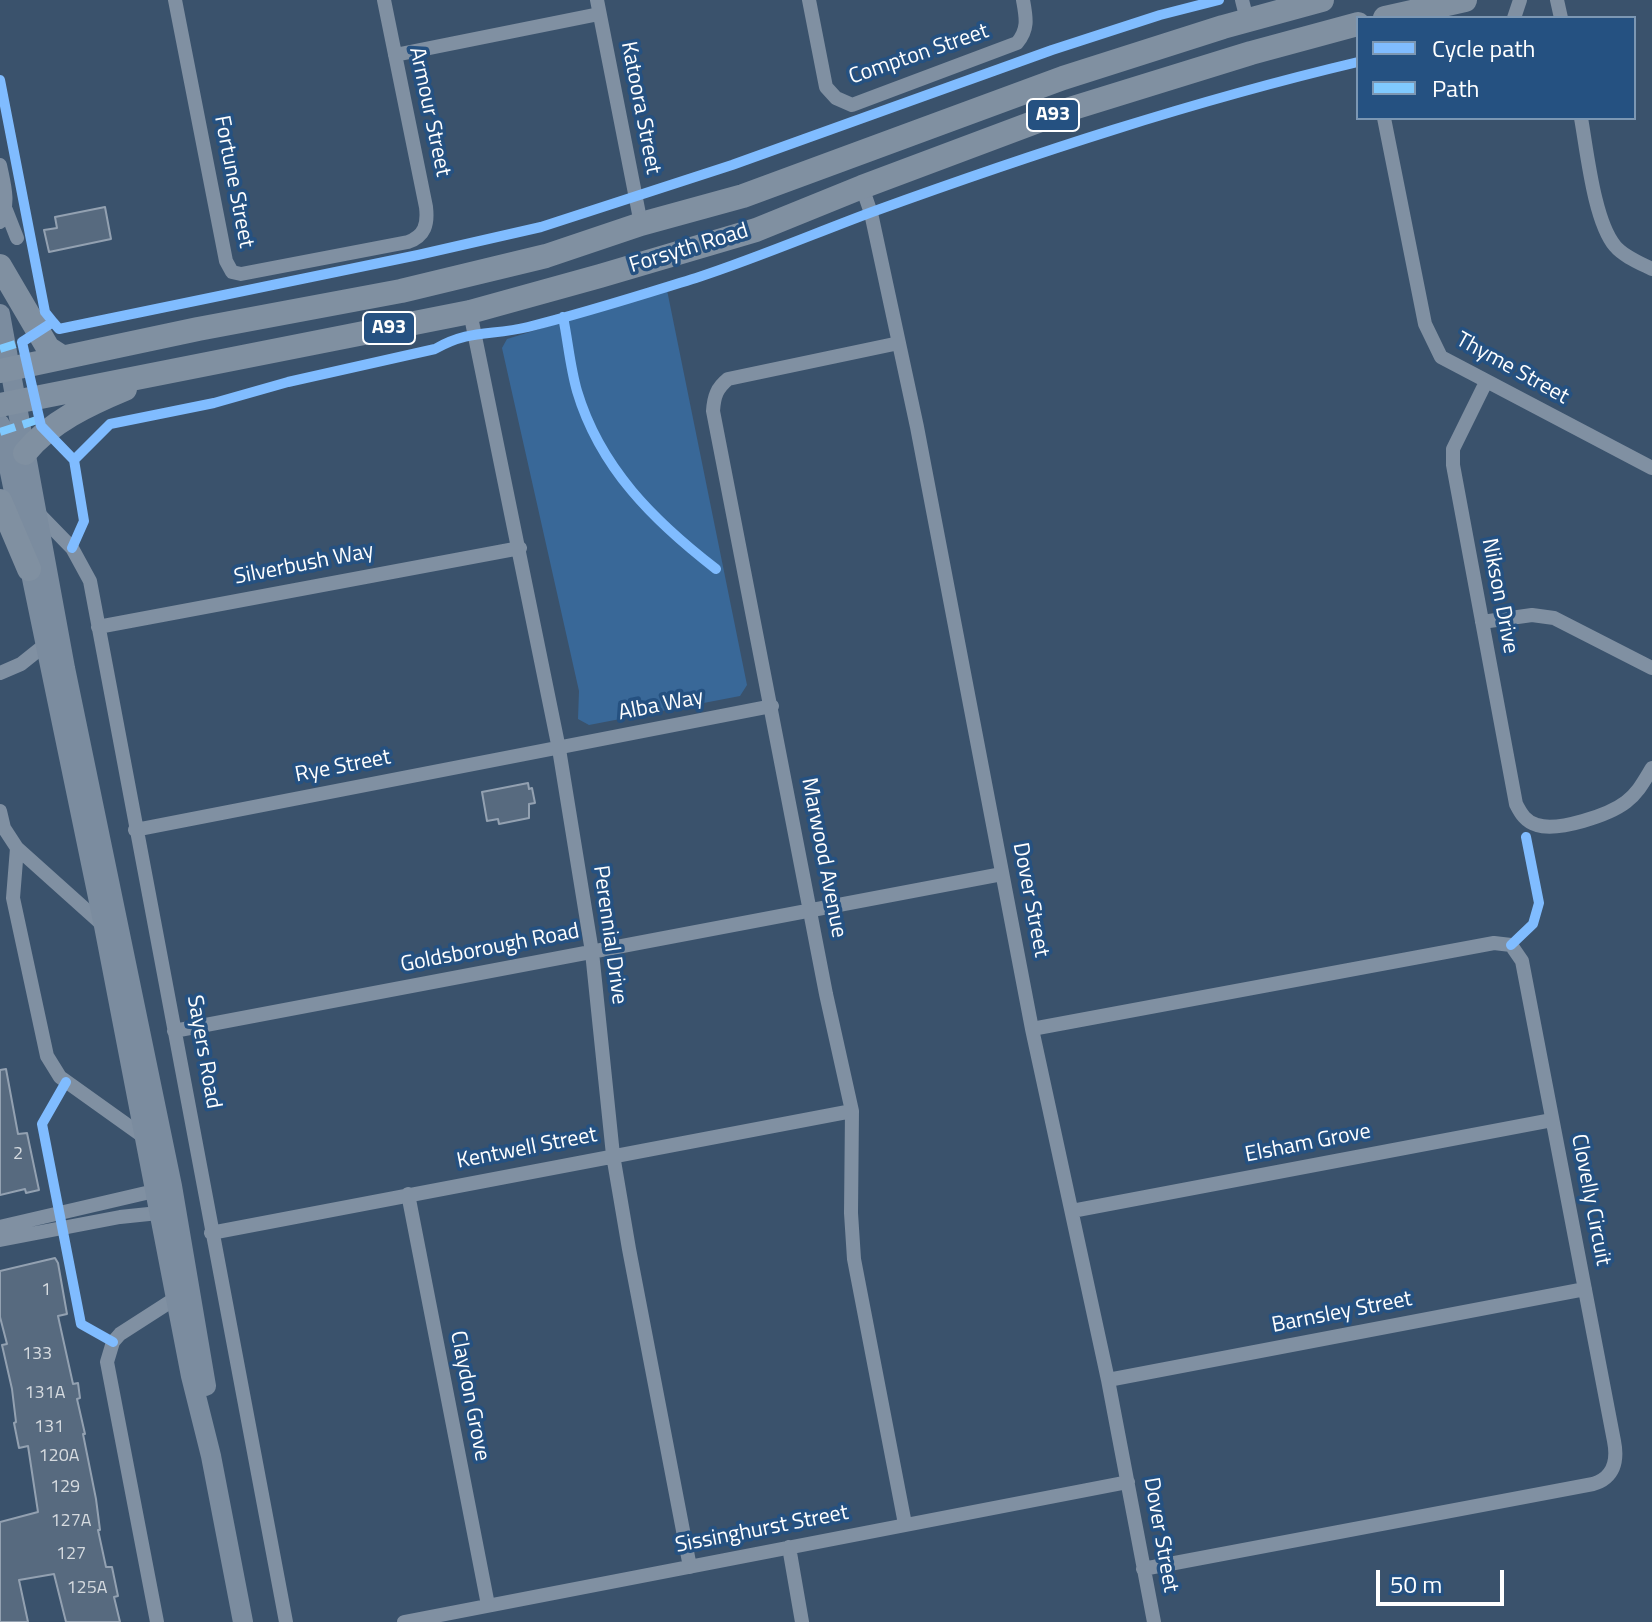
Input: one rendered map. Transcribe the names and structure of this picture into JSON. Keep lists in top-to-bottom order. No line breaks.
{"streets":{"highway":["A93","Forsyth Road"],"street":["Compton Street","Katoora Street","Armour Street","Fortune Street","Thyme Street","Silverbush Way","Nikson Drive","Alba Way","Rye Street","Marwood Avenue","Dover Street","Perennial Drive","Goldsborough Road","Sayers Road","Elsham Grove","Kentwell Street","Clovelly Circuit","Barnsley Street","Claydon Grove","Sissinghurst Street"]},"crossings":[["Katoora Street","Forsyth Road"],["Armour Street","Fortune Street"],["Forsyth Road","Dover Street"],["Forsyth Road","Perennial Drive"],["Thyme Street","Nikson Drive"],["Silverbush Way","Perennial Drive"],["Silverbush Way","Sayers Road"],["Alba Way","Rye Street"],["Alba Way","Marwood Avenue"],["Alba Way","Perennial Drive"],["Rye Street","Perennial Drive"],["Rye Street","Sayers Road"],["Marwood Avenue","Dover Street"],["Marwood Avenue","Goldsborough Road"],["Marwood Avenue","Kentwell Street"],["Marwood Avenue","Sissinghurst Street"],["Dover Street","Goldsborough Road"],["Dover Street","Elsham Grove"],["Dover Street","Clovelly Circuit"],["Dover Street","Barnsley Street"],["Dover Street","Sissinghurst Street"],["Perennial Drive","Goldsborough Road"],["Perennial Drive","Kentwell Street"],["Perennial Drive","Sissinghurst Street"],["Goldsborough Road","Sayers Road"],["Sayers Road","Kentwell Street"],["Elsham Grove","Clovelly Circuit"],["Kentwell Street","Claydon Grove"],["Clovelly Circuit","Barnsley Street"],["Claydon Grove","Sissinghurst Street"]],"house_numbers":["2","1","133","131A","131","120A","129","127A","127","125A"],"legend":["Cycle path","Path"],"scale_bar":"50 m"}
